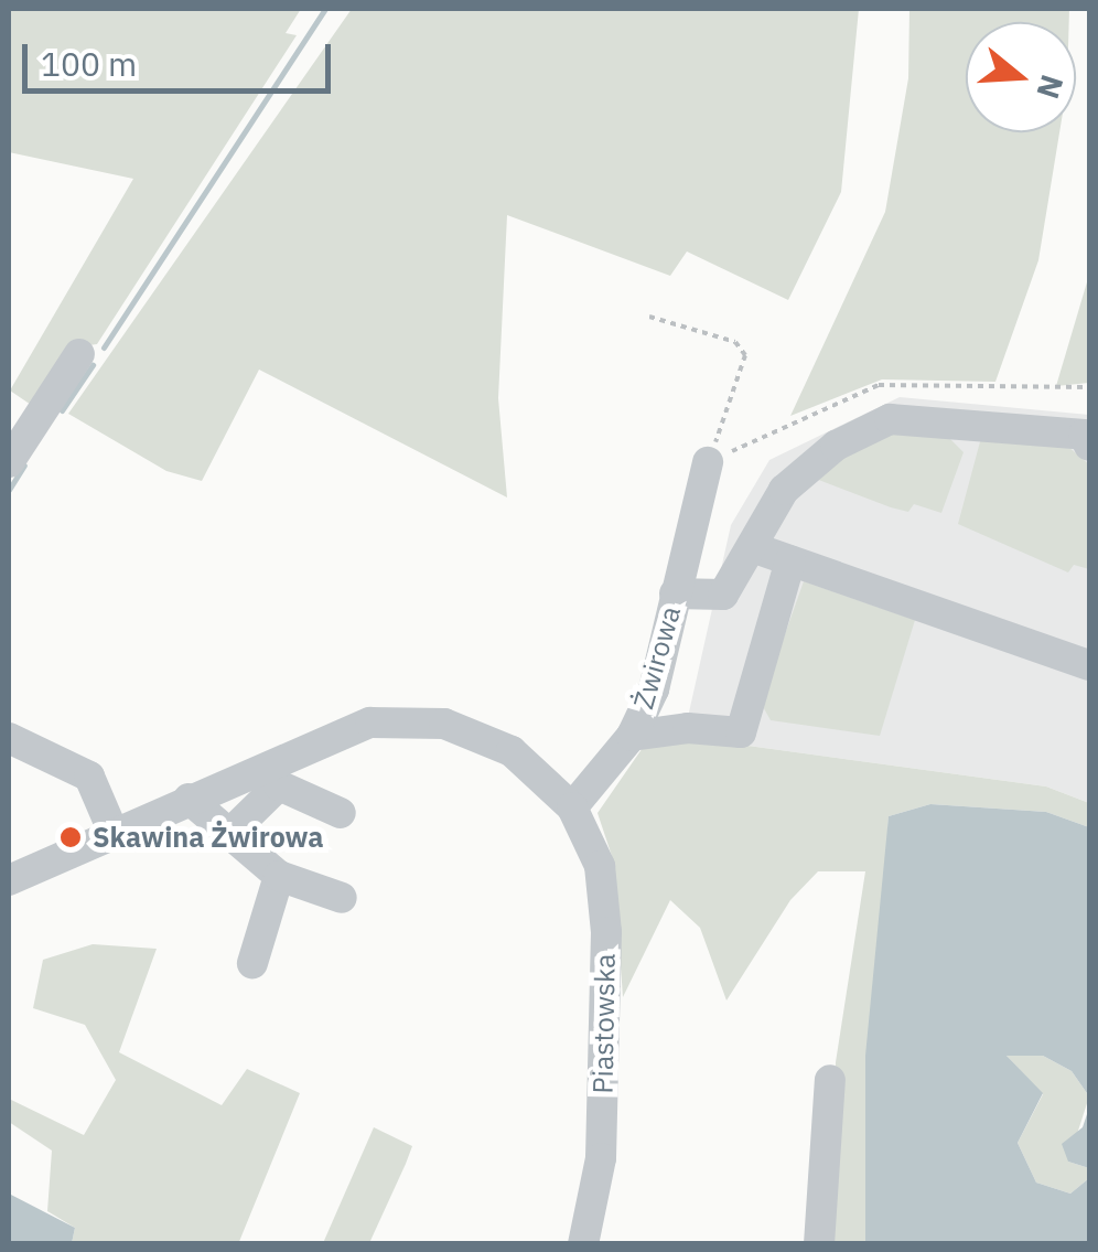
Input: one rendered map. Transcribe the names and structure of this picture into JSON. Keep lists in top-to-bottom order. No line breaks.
{"streets":{"street":["Żwirowa","Piastowska"]},"crossings":[["Żwirowa","Piastowska"]],"places":["Skawina Żwirowa"],"scale_bar":"100 m","north":"right"}
